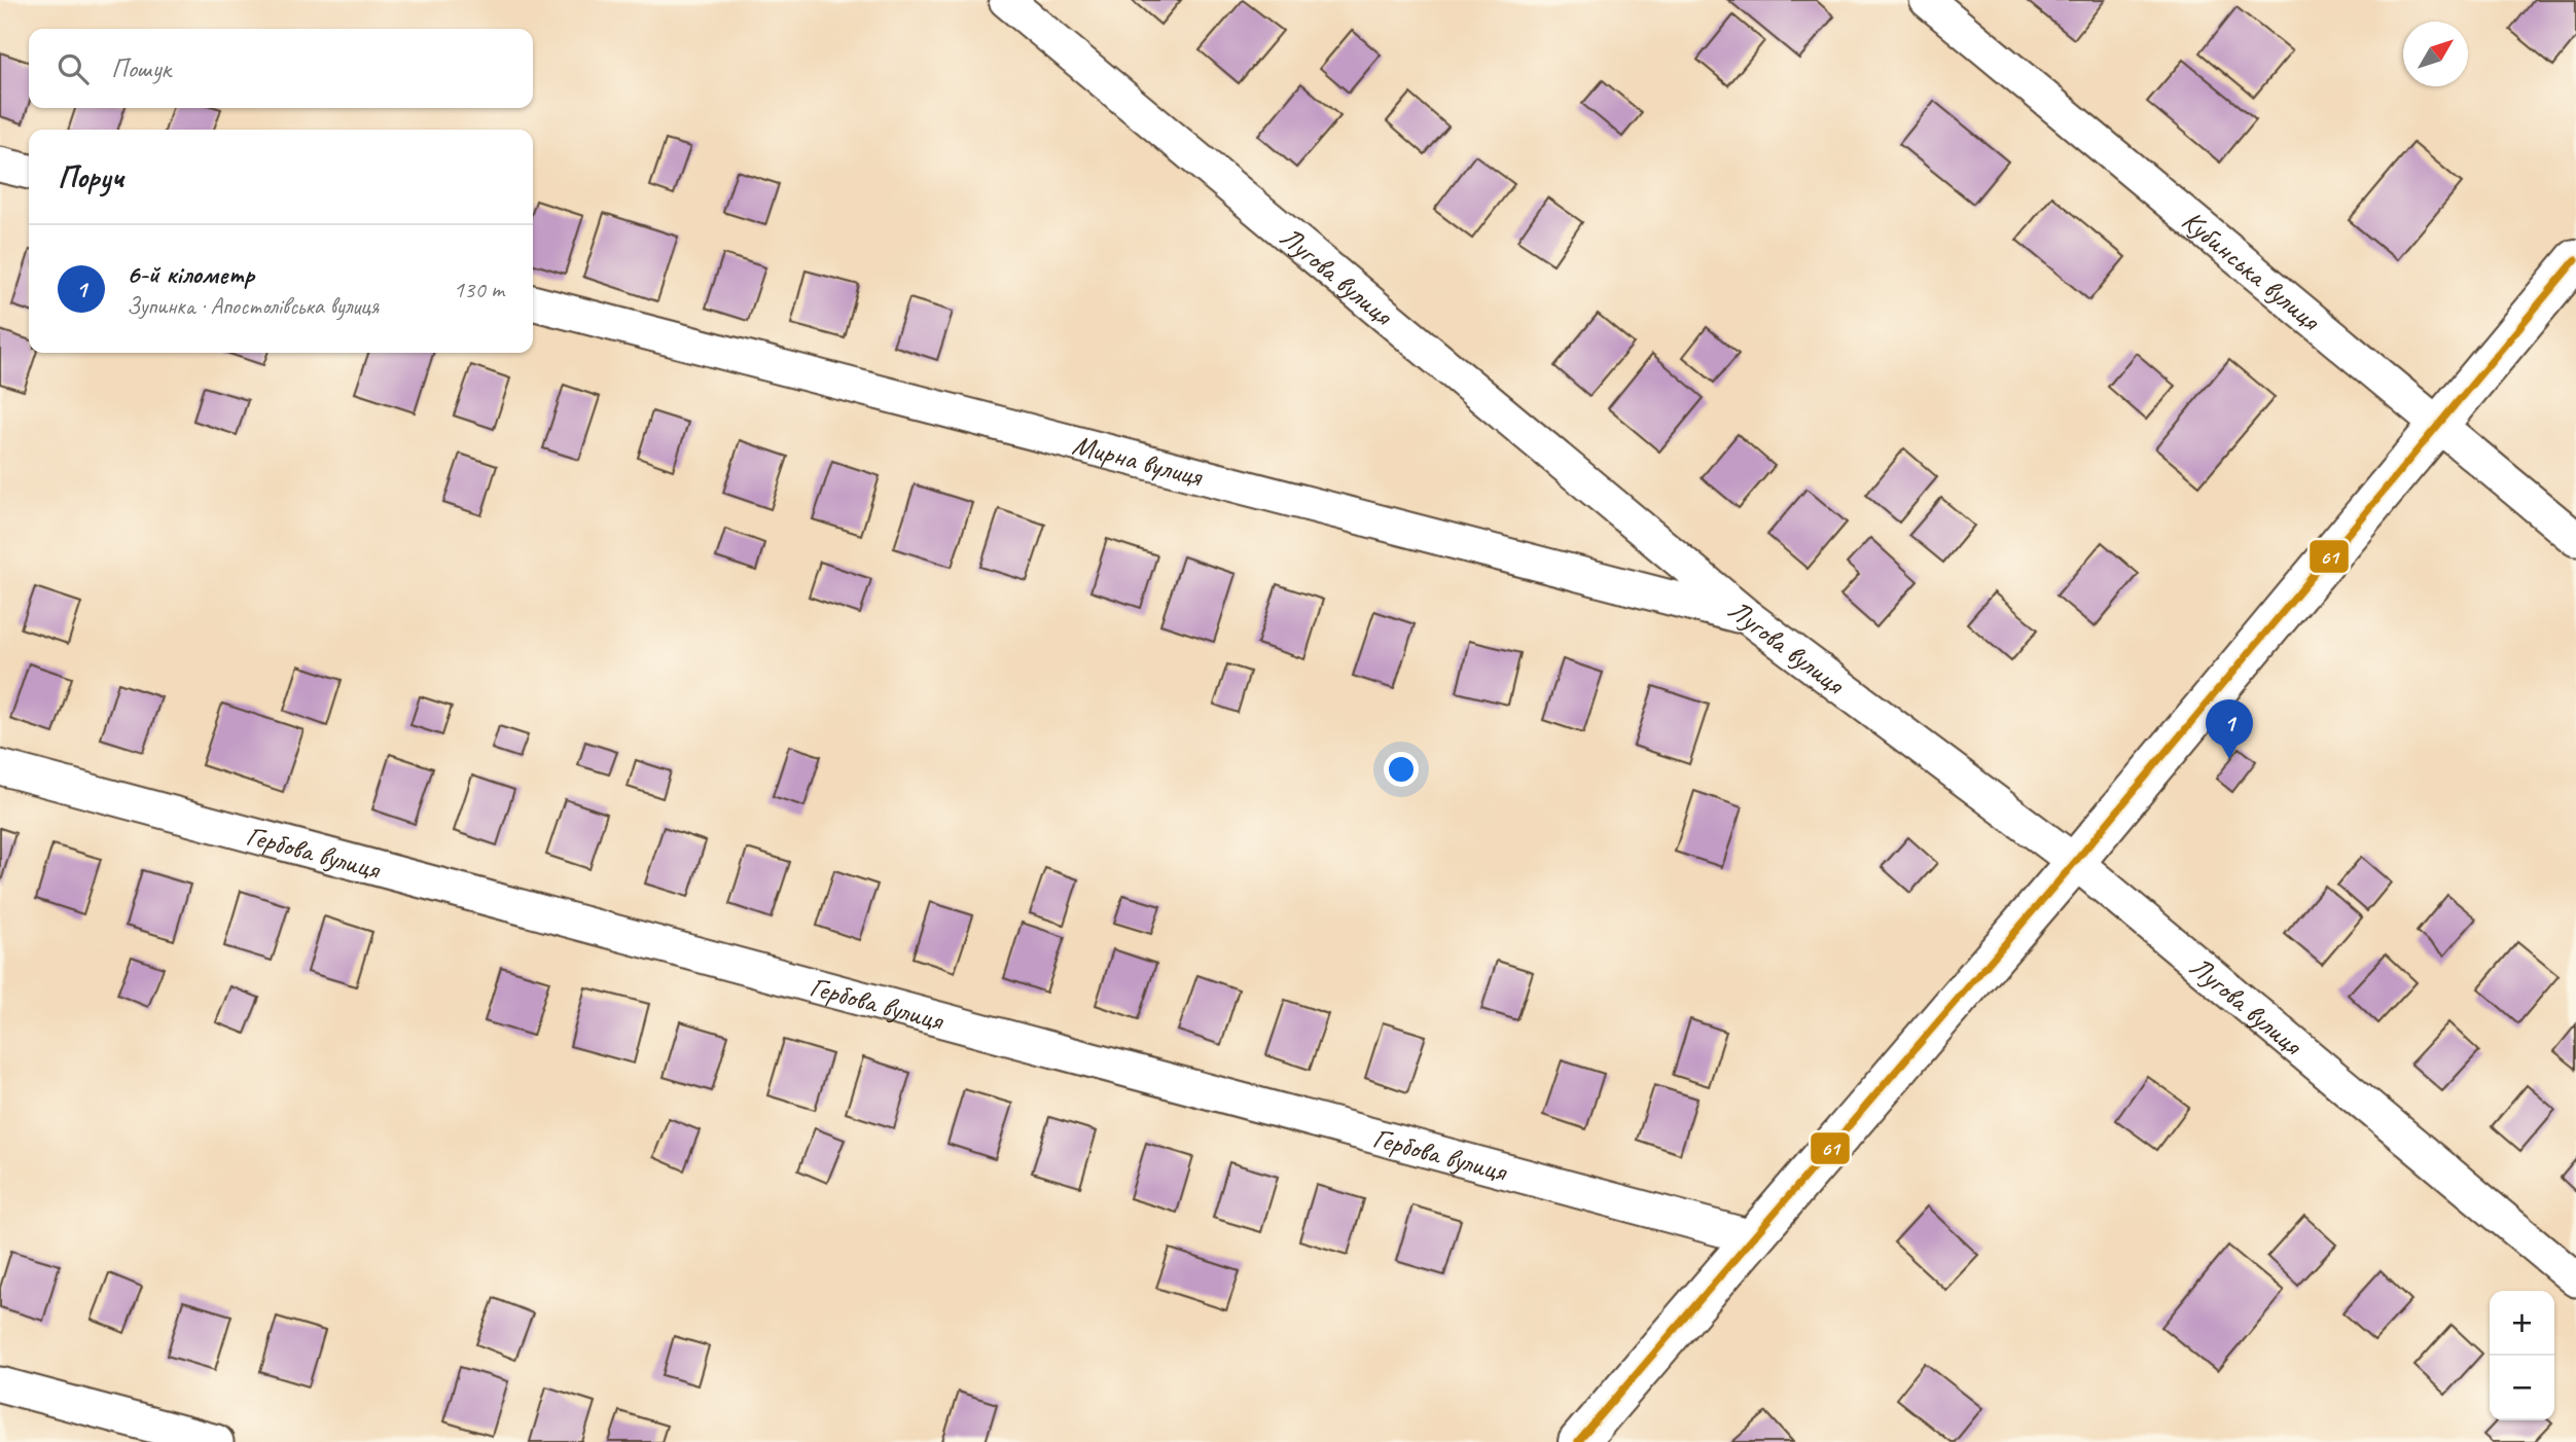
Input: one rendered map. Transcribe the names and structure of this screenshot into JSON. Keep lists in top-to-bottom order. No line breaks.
{"streets":{"street":["Кубинська вулиця","Лугова вулиця","Мирна вулиця","Гербова вулиця"]},"crossings":[["Лугова вулиця","Мирна вулиця"]],"lines":["transit line 61"],"north":"top right","page":{"search":"Пошук","heading":"Поруч","list":[{"mark":"1","name":"6-й кілометр","note":"Зупинка · Апостолівська вулиця","value":"130 m"}],"pins":"1","map_buttons":["+","−"]}}
